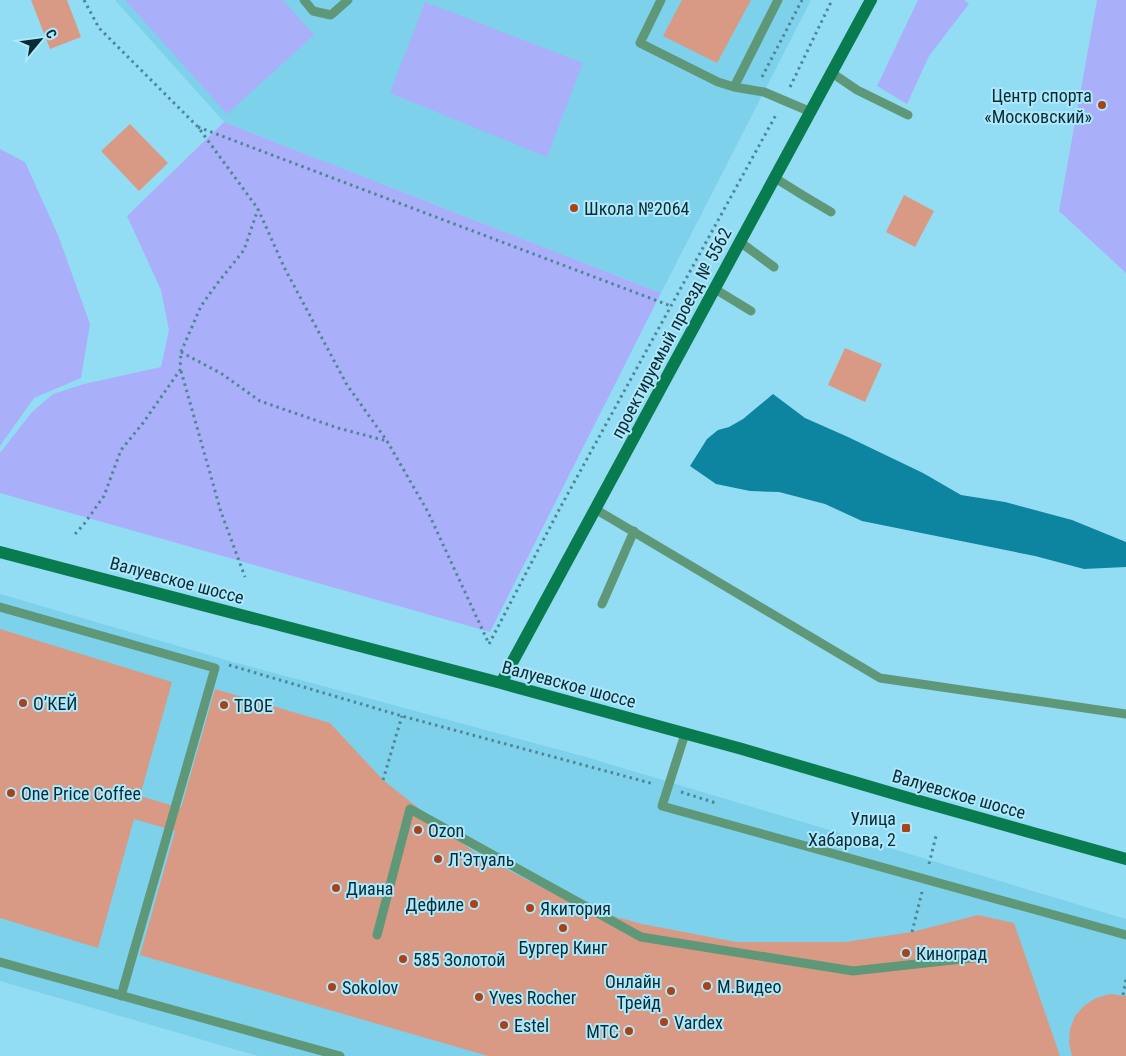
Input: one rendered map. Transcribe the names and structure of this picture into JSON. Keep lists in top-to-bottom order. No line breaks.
{"streets":{"main road":["проектируемый проезд № 5562","Валуевское шоссе"]},"crossings":[["проектируемый проезд № 5562","Валуевское шоссе"]],"places":{"other":["Центр спорта «Московский»","Школа №2064","О’КЕЙ","ТВОЕ","One Price Coffee","Ozon","Л'Этуаль","Диана","Дефиле","Якитория","Бургер Кинг","Киноград","585 Золотой","М.Видео","Sokolov","Онлайн Трейд","Yves Rocher","Vardex","Estel","МТС"],"transit":["Улица Хабарова, 2"]},"north":"top right"}
